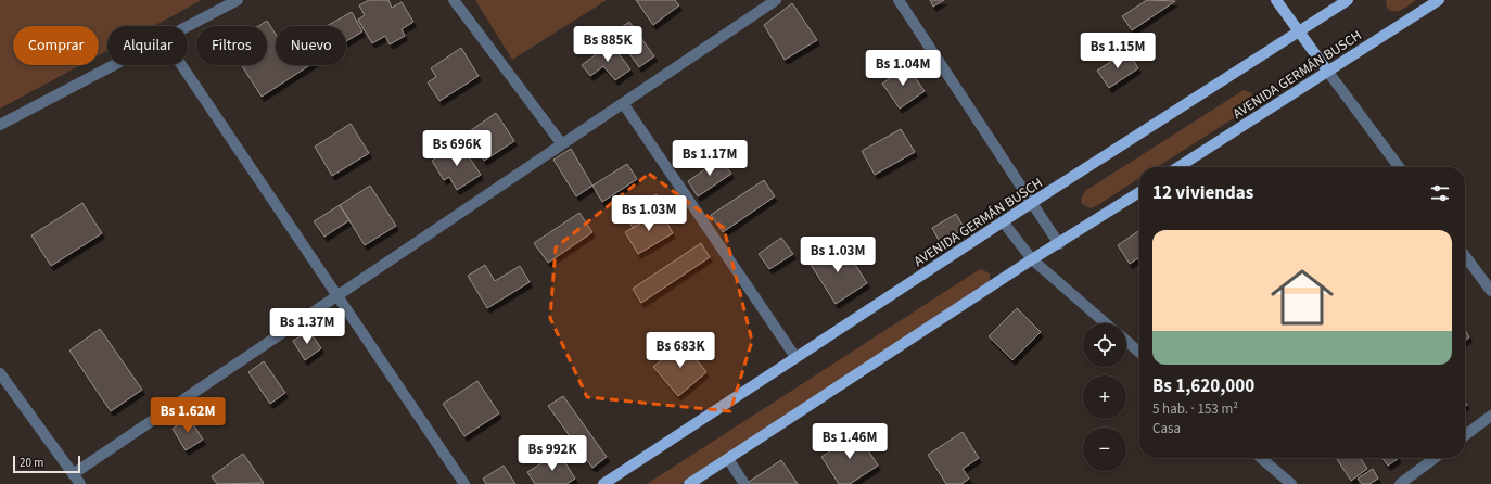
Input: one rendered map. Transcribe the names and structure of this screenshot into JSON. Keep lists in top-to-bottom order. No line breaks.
{"streets":{"main road":["AVENIDA GERMÁN BUSCH"]},"scale_bar":"20 m","page":{"price":["Bs 885K","Bs 1.15M","Bs 1.04M","Bs 696K","Bs 1.17M","Bs 1.03M","Bs 1.03M","Bs 1.37M","Bs 683K","Bs 1.62M","Bs 1.46M","Bs 992K"],"chip":["Comprar","Alquilar","Filtros","Nuevo"],"heading":"12 viviendas","list":[{"name":"Bs 1,620,000","note":"5 hab. · 153 m² · Casa"}],"map_buttons":["+","−"],"scale":"20 m"}}
